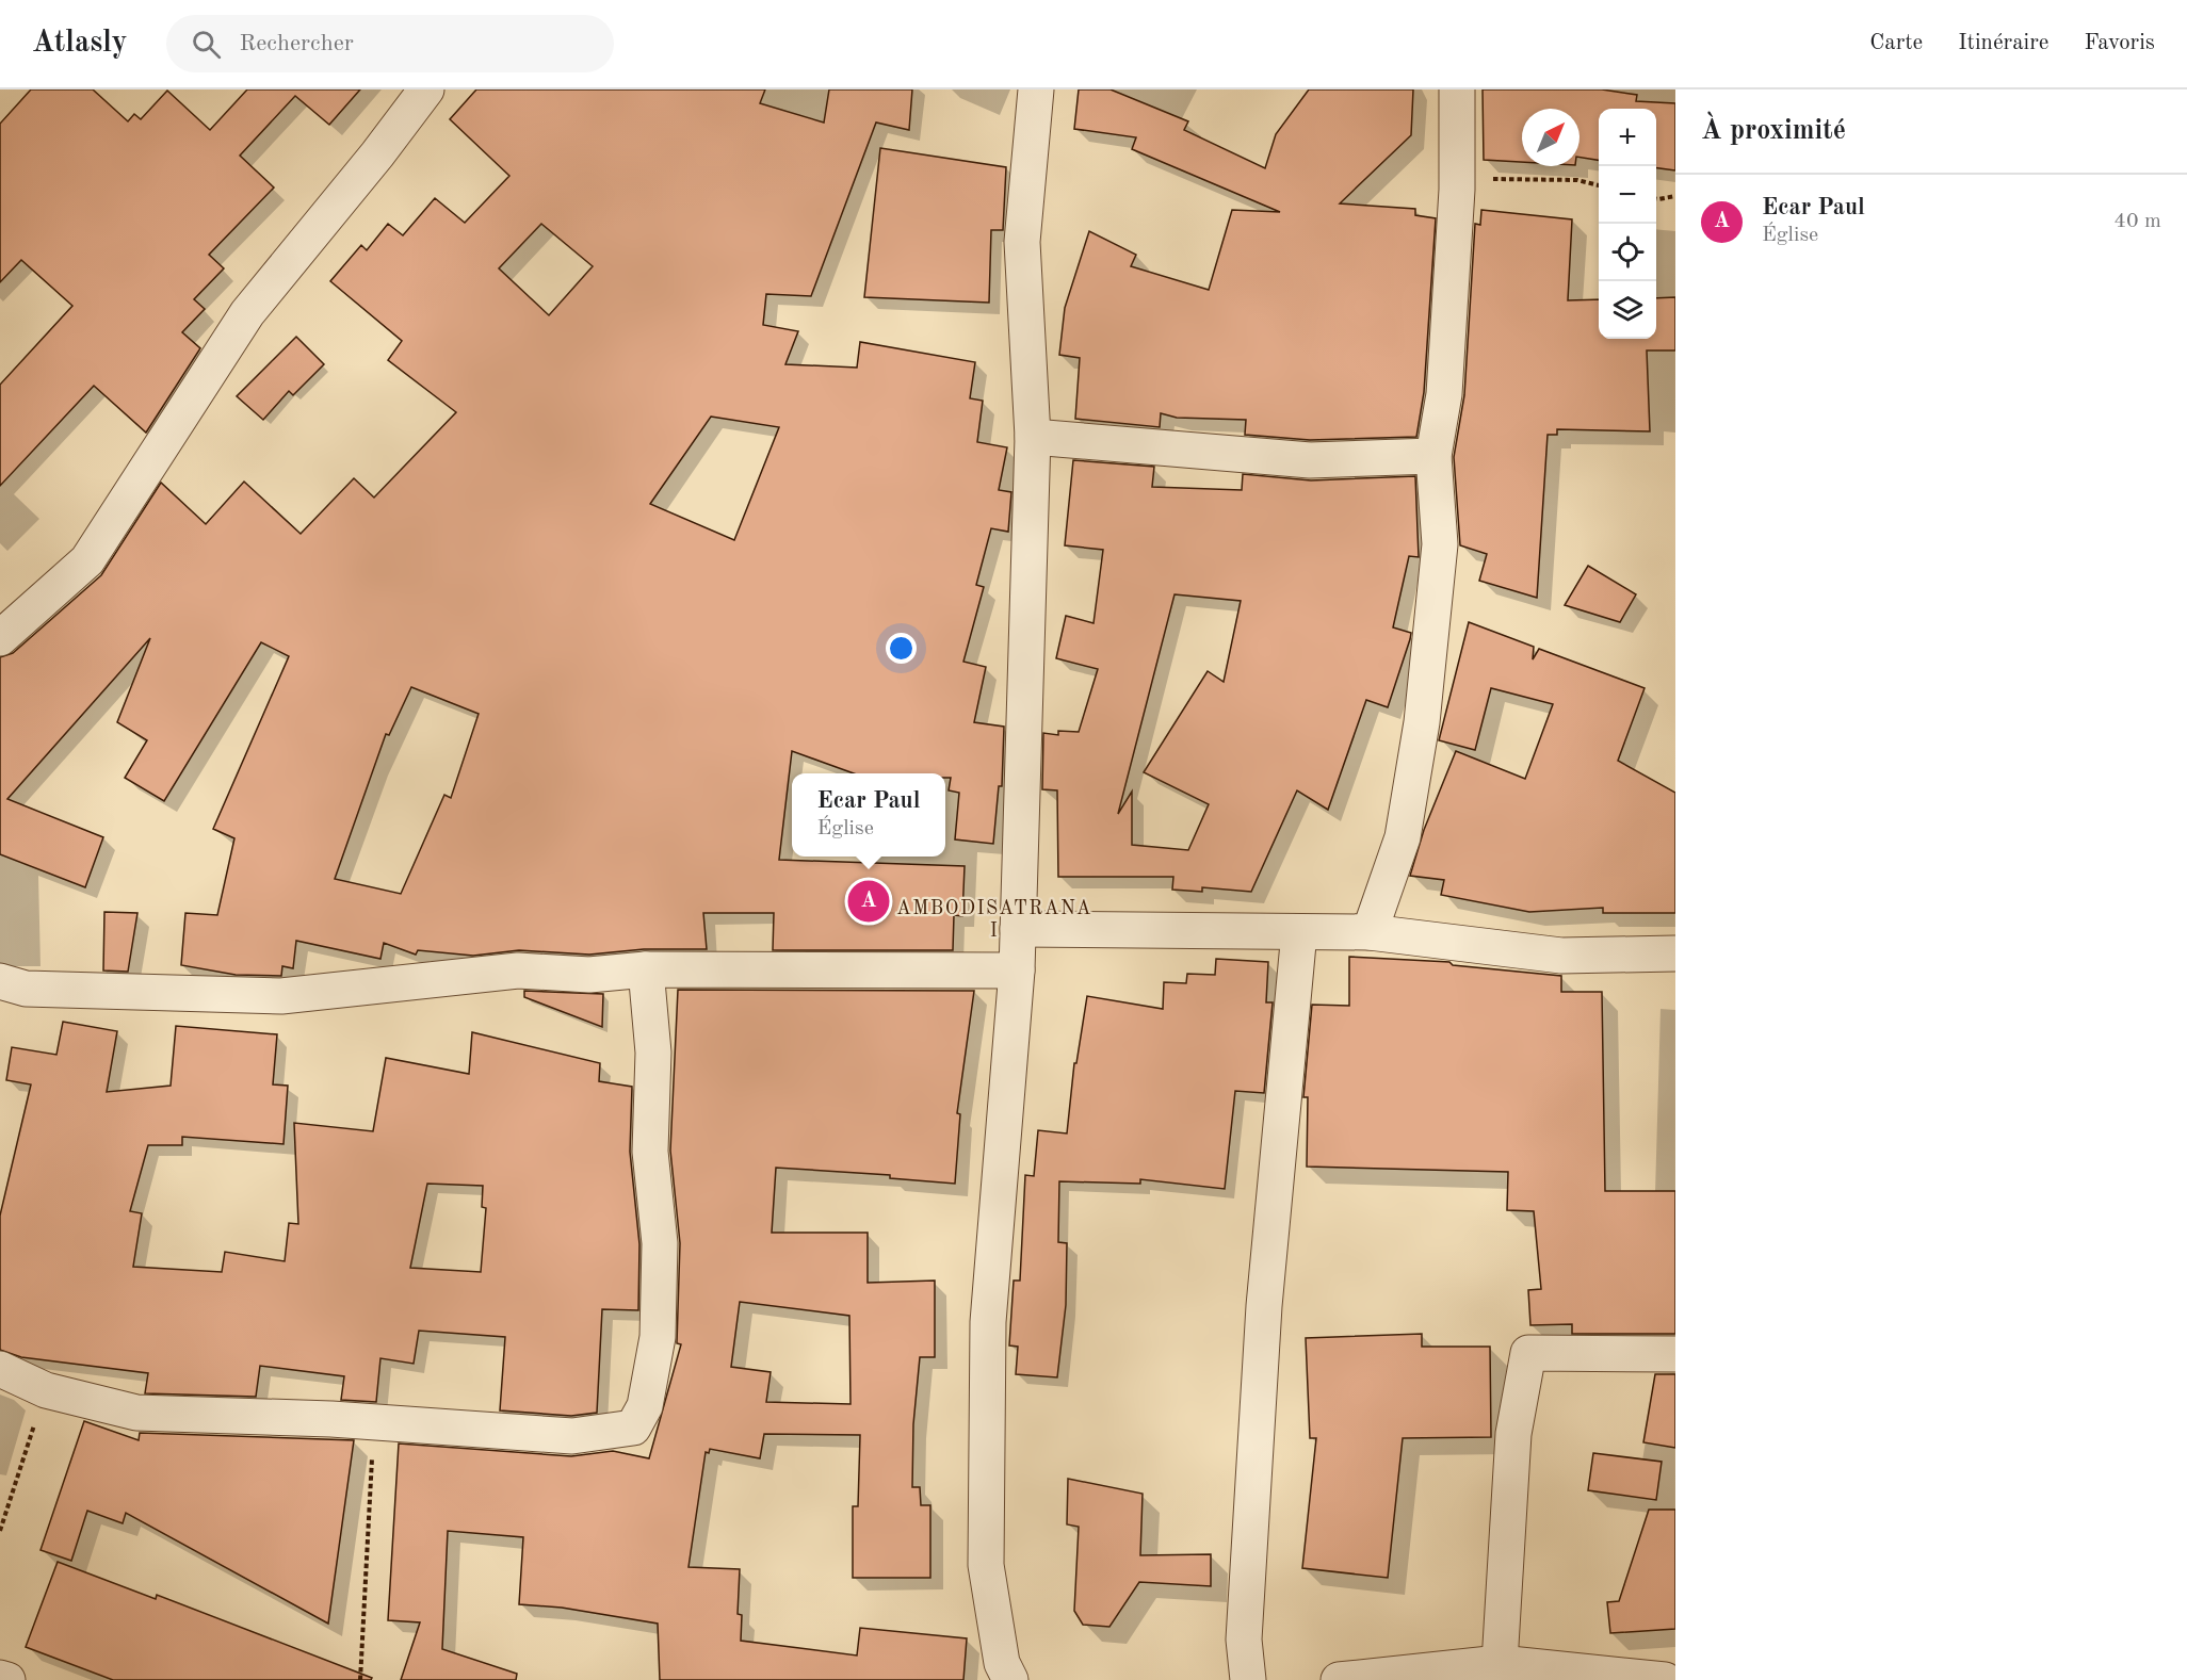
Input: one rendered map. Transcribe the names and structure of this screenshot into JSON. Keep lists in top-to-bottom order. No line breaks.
{"districts":["AMBODISATRANA I"],"north":"top right","page":{"header":"Atlasly","search":"Rechercher","nav":["Carte","Itinéraire","Favoris"],"heading":"À proximité","map_buttons":["+","−"],"list":[{"mark":"A","name":"Ecar Paul","note":"Église","value":"40 m"}],"popup":["Ecar Paul","Église"],"pins":"A"}}
